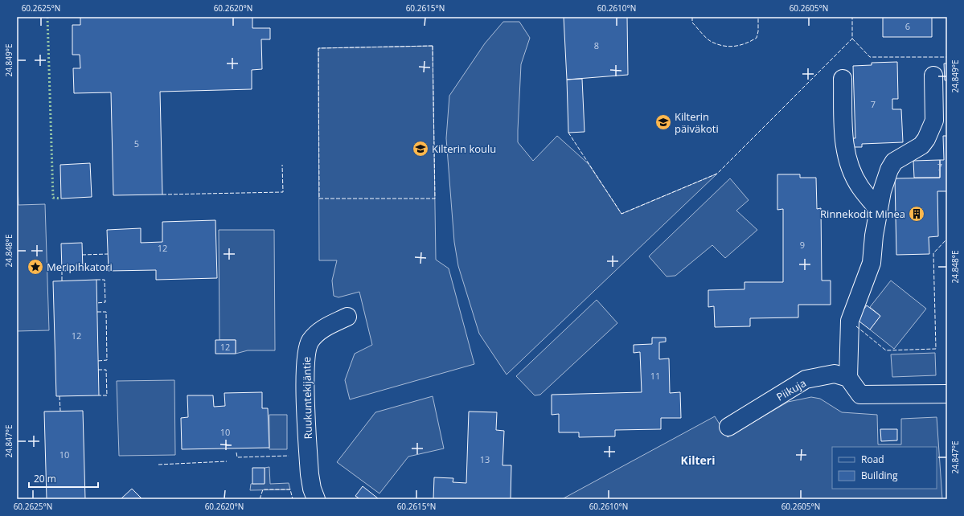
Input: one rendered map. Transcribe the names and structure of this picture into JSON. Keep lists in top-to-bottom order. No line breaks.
{"streets":{"street":["Piikuja","Ruukuntekijäntie"]},"districts":["Kilteri"],"places":{"school or university":["Kilterin päiväkoti","Kilterin koulu"],"building":["Rinnekodit Minea"],"place":["Meripihkatori"]},"house_numbers":["6","8","7","5","7","9","12","12","12","11","10","10","13"],"legend":["Road","Building"],"scale_bar":"20 m","coordinates":["60.2625°N","60.2620°N","60.2615°N","60.2610°N","60.2605°N","24.849°E","24.848°E","24.847°E"]}
